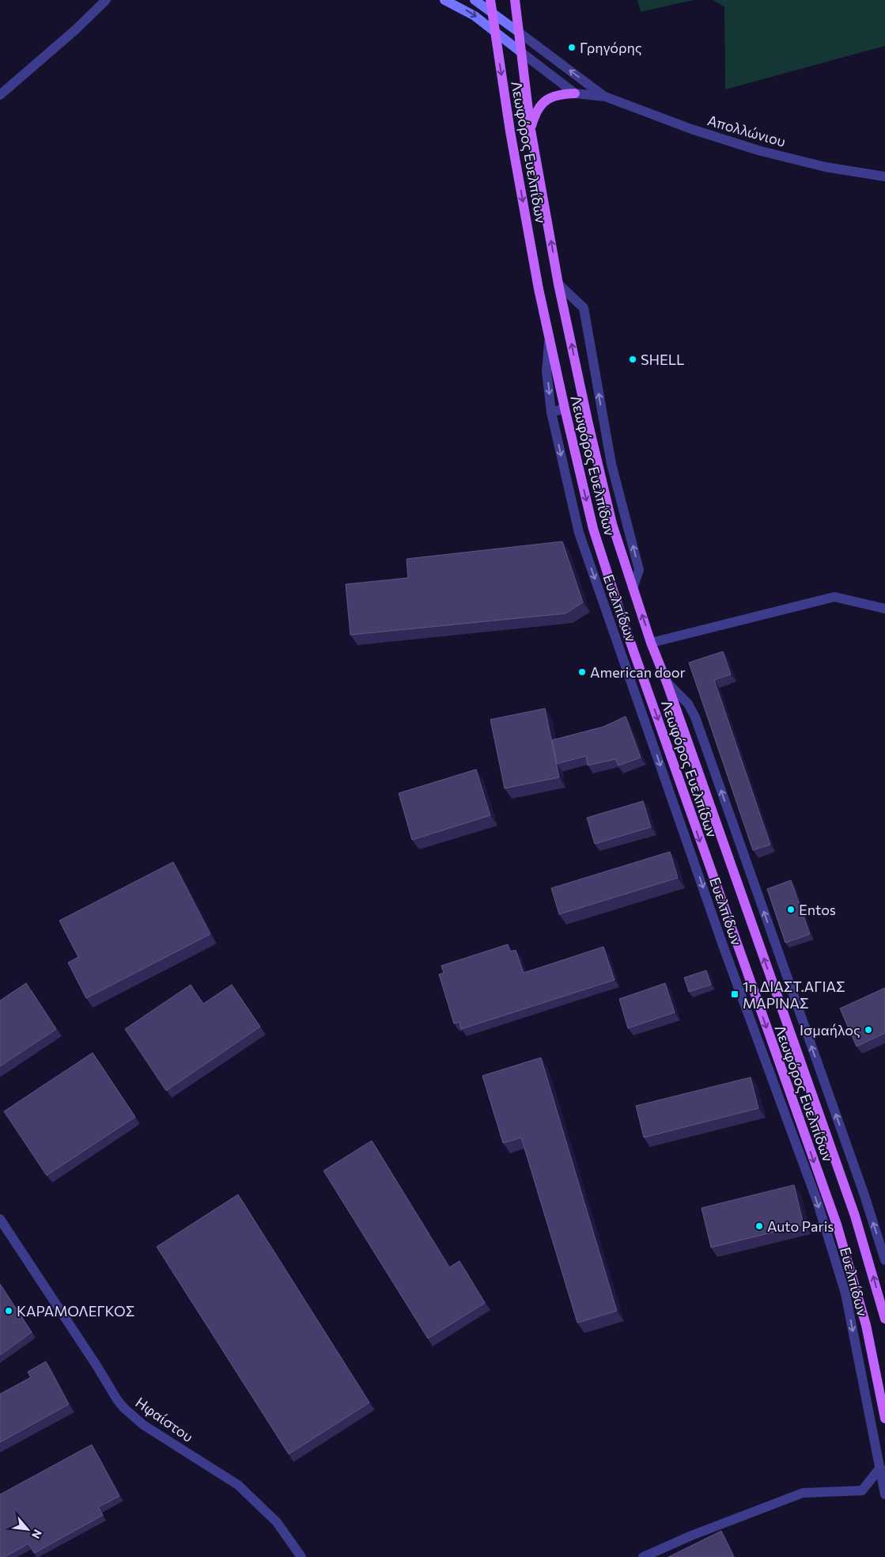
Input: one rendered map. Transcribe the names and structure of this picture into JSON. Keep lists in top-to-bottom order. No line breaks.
{"streets":{"main road":["Απολλώνιου","Λεωφόρος Ευελπίδων"],"street":["Ευελπίδων","Ηφαίστου"]},"crossings":[["Απολλώνιου","Λεωφόρος Ευελπίδων"],["Λεωφόρος Ευελπίδων","Ευελπίδων"]],"places":{"other":["Γρηγόρης","SHELL","American door","Entos","Ισμαήλος","Auto Paris","ΚΑΡΑΜΟΛΕΓΚΟΣ"],"transit":["1η ΔΙΑΣΤ.ΑΓΙΑΣ ΜΑΡΙΝΑΣ"]},"north":"bottom right"}
